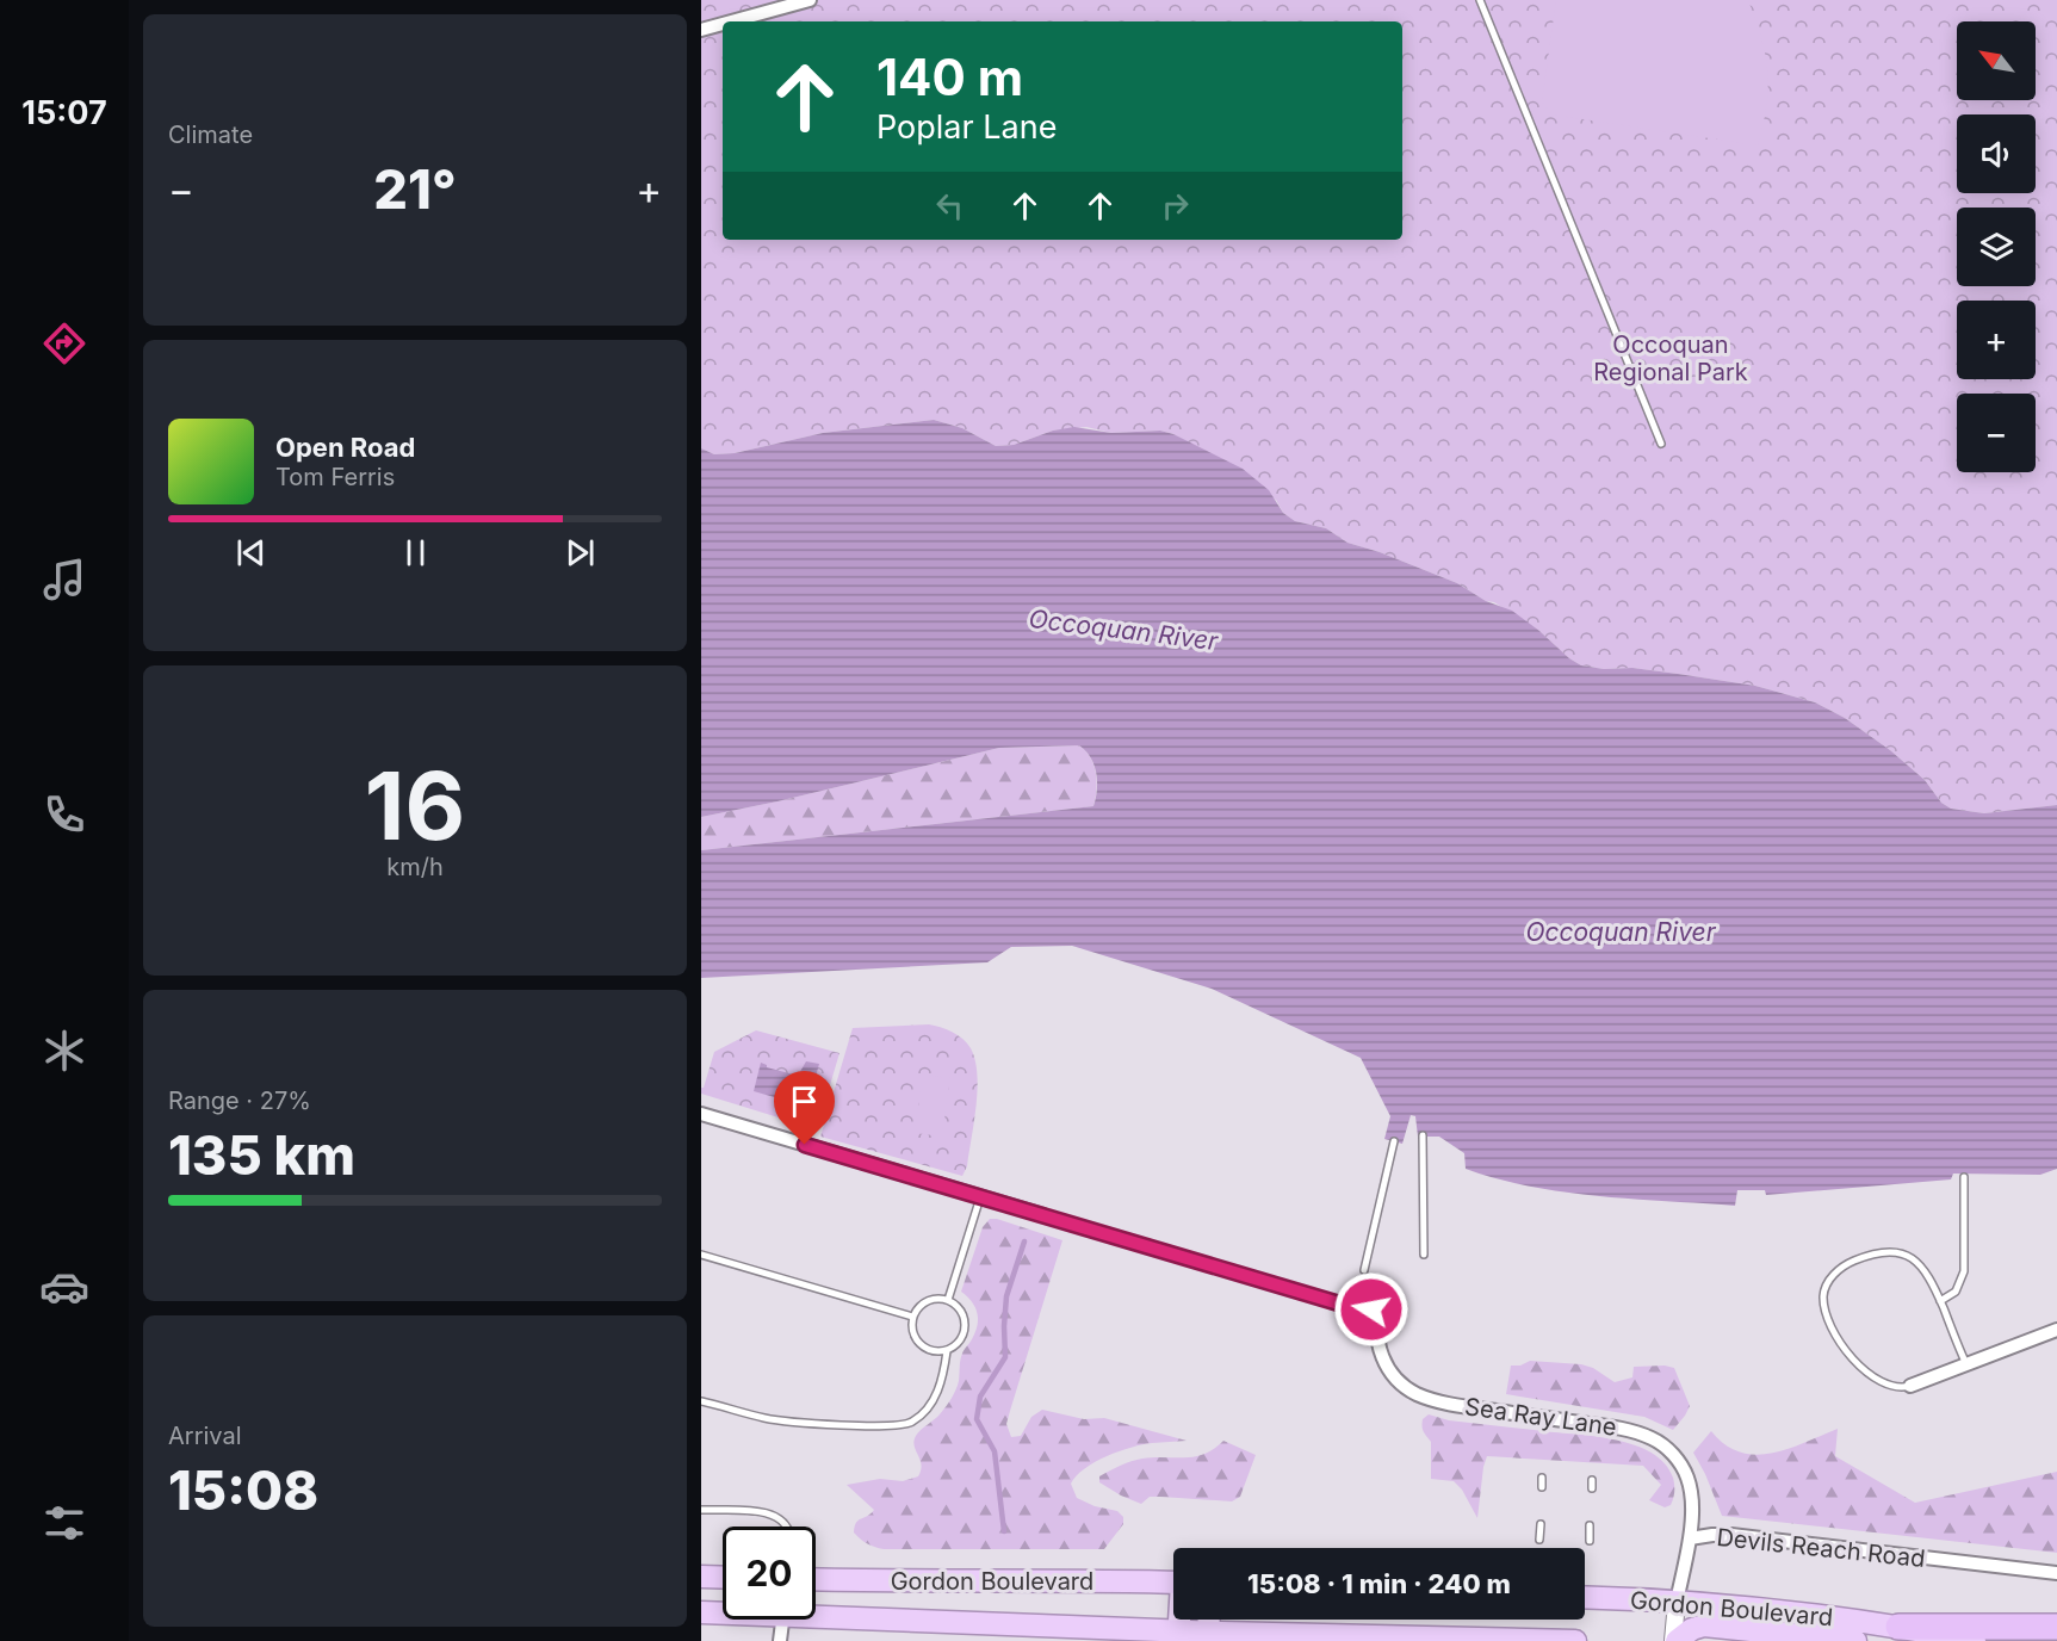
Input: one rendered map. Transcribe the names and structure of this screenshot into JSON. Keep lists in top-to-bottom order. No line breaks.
{"streets":{"highway":["Gordon Boulevard"],"street":["Sea Ray Lane","Devils Reach Road"]},"crossings":[["Sea Ray Lane","Devils Reach Road"],["Devils Reach Road","Gordon Boulevard"]],"water":["Occoquan River"],"parks":["Occoquan Regional Park"],"north":"top left","page":{"tabs":"15:07","tile":["Climate",["16","km/h"],["Range · 27%","135 km"],["Arrival","15:08"]],"map_buttons":["+","−"],"turn":["140 m","Poplar Lane"],"heat":["−","21°","+"],"song":["Open Road","Tom Ferris"],"limit":"20","trip":"15:08 · 1 min · 240 m"}}
